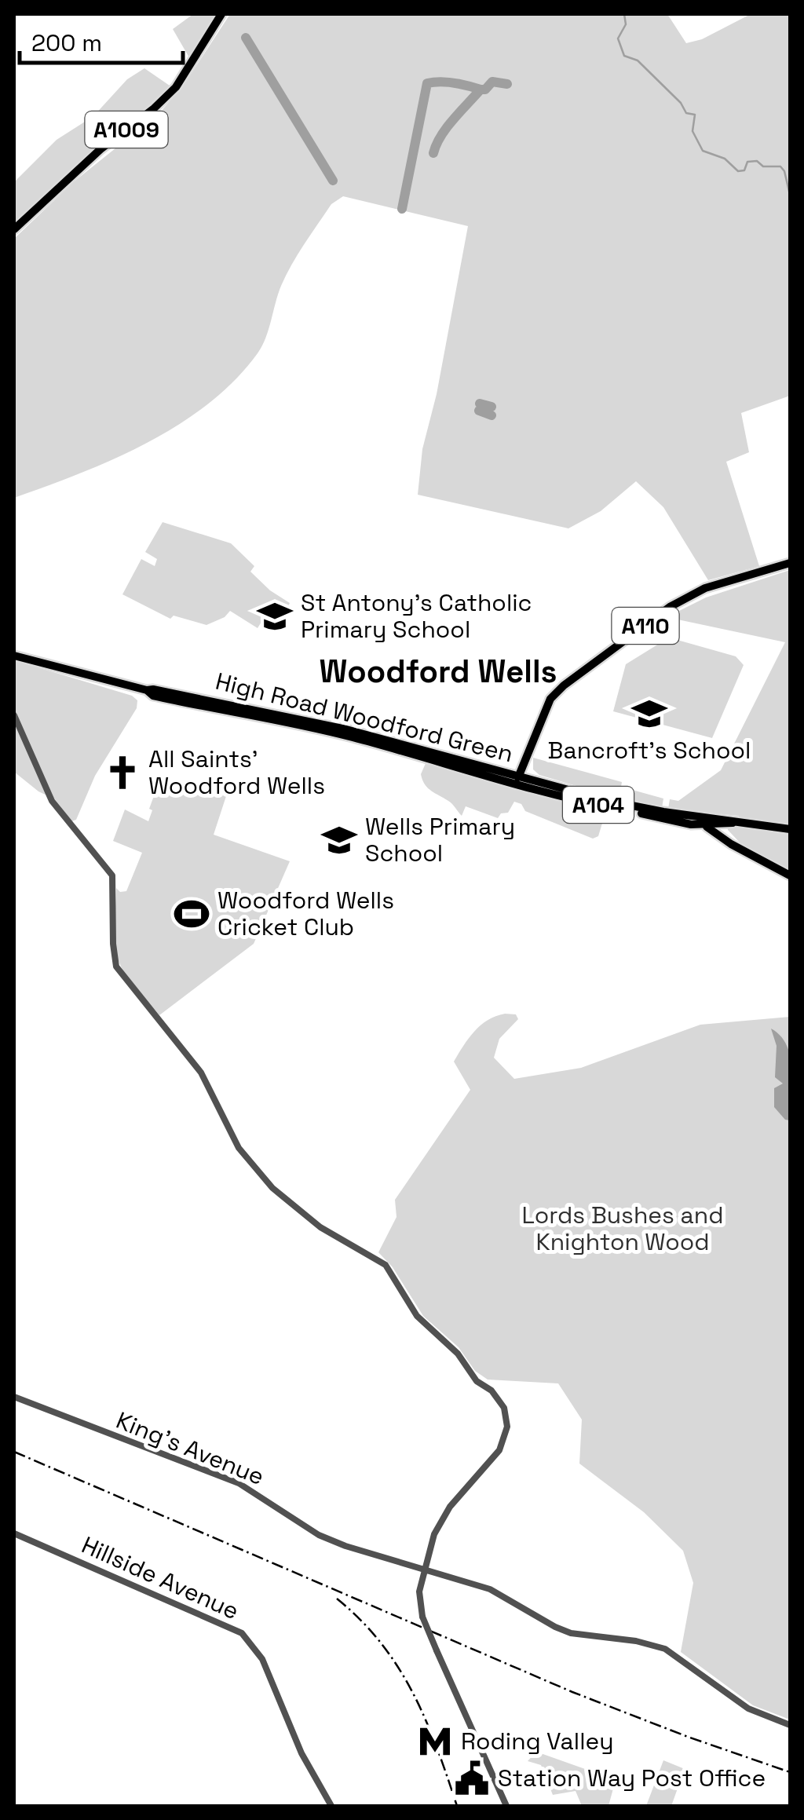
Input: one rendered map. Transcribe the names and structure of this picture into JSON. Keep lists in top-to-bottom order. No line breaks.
{"streets":{"main road":["A1009","A110","High Road Woodford Green","A104"],"street":["King's Avenue","Hillside Avenue"]},"crossings":[["A110","High Road Woodford Green"],["High Road Woodford Green","A104"]],"districts":["Woodford Wells"],"parks":["Lords Bushes and Knighton Wood"],"places":{"school or university":["St Antony's Catholic Primary School","Bancroft's School","Wells Primary School"],"church":["All Saints' Woodford Wells"],"sports":["Woodford Wells Cricket Club"],"metro station":["Roding Valley"],"public building":["Station Way Post Office"]},"scale_bar":"200 m"}
